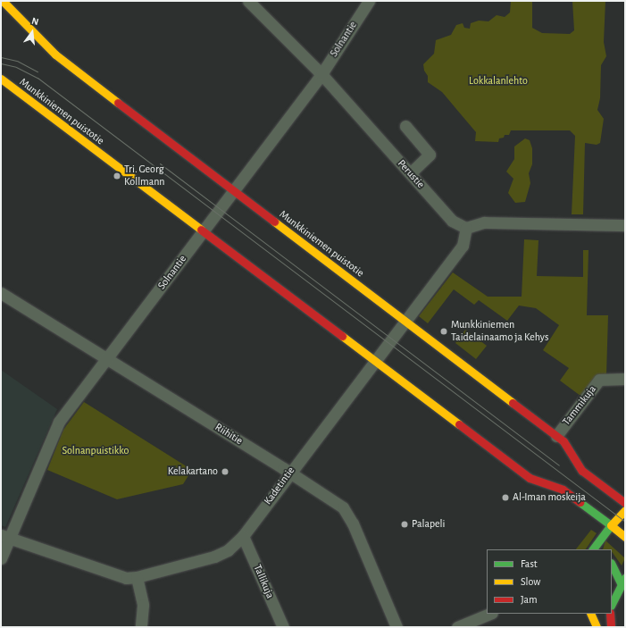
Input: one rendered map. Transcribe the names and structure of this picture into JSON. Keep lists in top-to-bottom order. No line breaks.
{"streets":{"street":["Solnantie","Munkkiniemen puistotie","Perustie","Tammikuja","Riihitie","Kadetintie","Tallikuja"]},"crossings":[["Solnantie","Munkkiniemen puistotie"],["Solnantie","Perustie"],["Solnantie","Riihitie"],["Solnantie","Kadetintie"],["Munkkiniemen puistotie","Tammikuja"],["Munkkiniemen puistotie","Kadetintie"],["Perustie","Kadetintie"],["Riihitie","Kadetintie"],["Kadetintie","Tallikuja"]],"parks":["Lokkalanlehto","Solnanpuistikko"],"places":["Tri. Georg Kollmann","Munkkiniemen Taidelainaamo ja Kehys","Kelakartano","Al-Iman moskeija","Palapeli"],"legend":["Fast","Slow","Jam"],"north":"top"}
